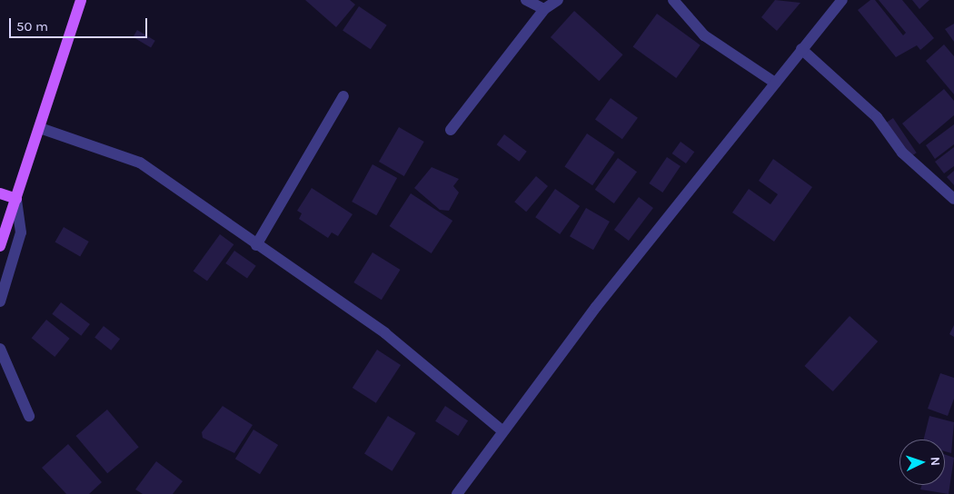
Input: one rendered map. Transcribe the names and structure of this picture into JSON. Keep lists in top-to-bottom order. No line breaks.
{"scale_bar":"50 m","north":"right"}
